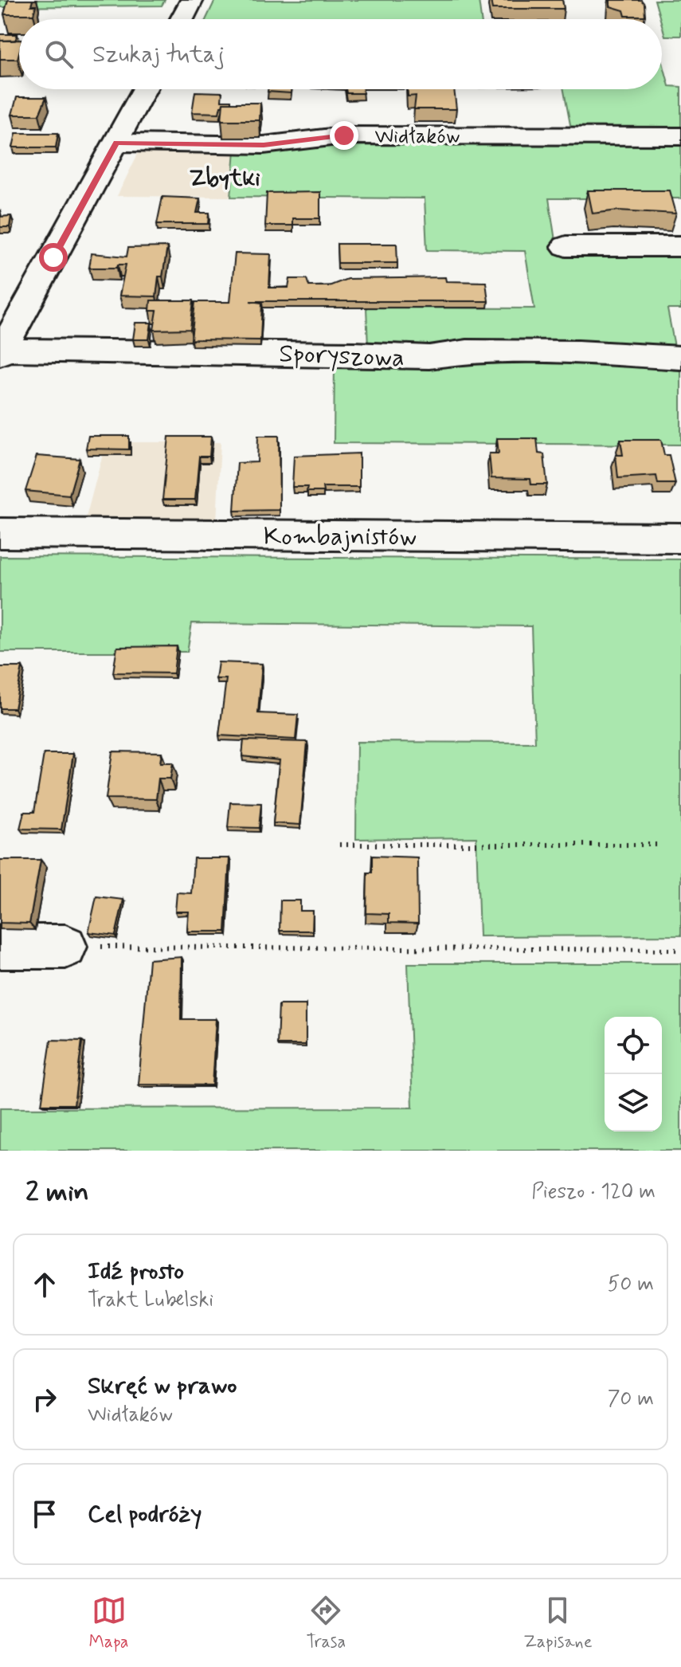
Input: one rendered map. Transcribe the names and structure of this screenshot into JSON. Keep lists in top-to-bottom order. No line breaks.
{"streets":{"street":["Widłaków","Sporyszowa","Kombajnistów"]},"districts":["Zbytki"],"page":{"search":"Szukaj tutaj","heading":["2 min","Pieszo · 120 m"],"list":[["Idź prosto","Trakt Lubelski","50 m"],["Skręć w prawo","Widłaków","70 m"],"Cel podróży"],"nav":["Mapa","Trasa","Zapisane"]}}
